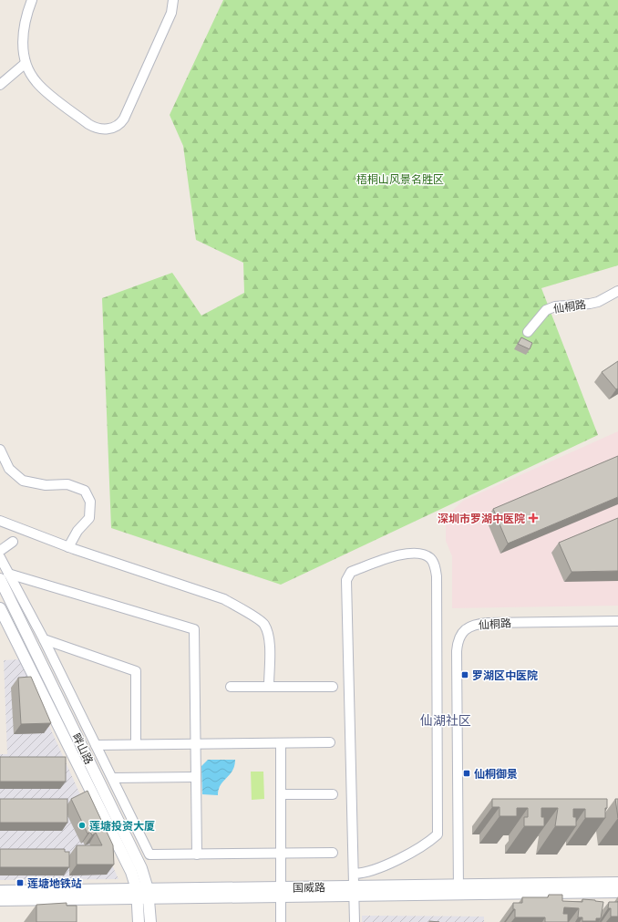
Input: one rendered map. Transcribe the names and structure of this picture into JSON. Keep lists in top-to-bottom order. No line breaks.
{"streets":{"street":["仙桐路","畔山路","国威路"]},"crossings":[["仙桐路","国威路"],["畔山路","国威路"]],"districts":["仙湖社区"],"parks":["梧桐山风景名胜区"],"places":{"health":["深圳市罗湖中医院"],"transit":["罗湖区中医院","仙桐御景","莲塘地铁站"],"other":["莲塘投资大厦"]}}
